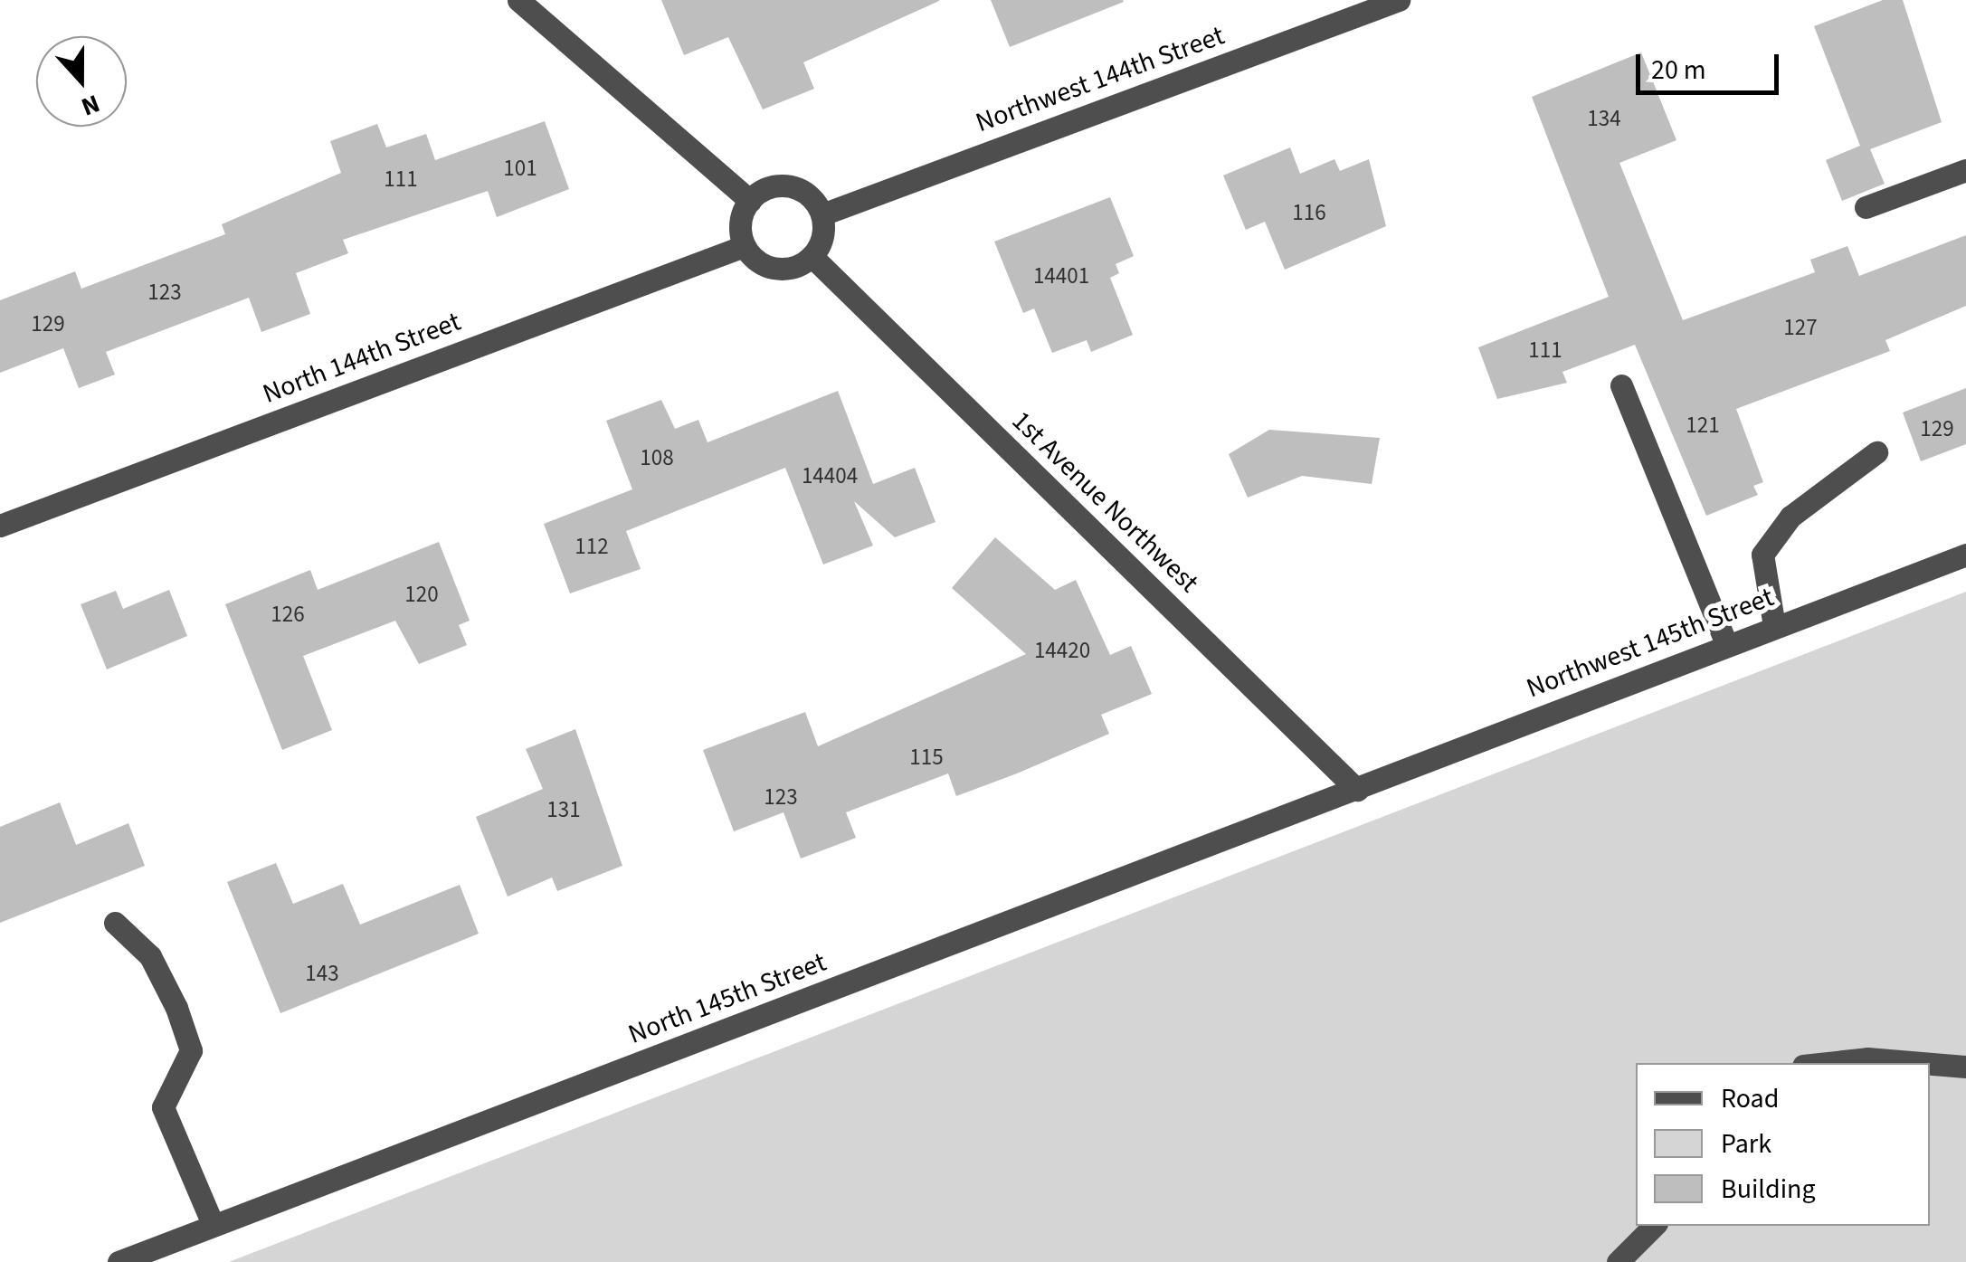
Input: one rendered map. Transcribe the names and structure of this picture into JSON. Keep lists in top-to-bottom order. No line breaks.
{"streets":{"street":["Northwest 144th Street","North 144th Street","1st Avenue Northwest","Northwest 145th Street","North 145th Street"]},"crossings":[["Northwest 144th Street","North 144th Street"],["Northwest 144th Street","1st Avenue Northwest"],["North 144th Street","1st Avenue Northwest"],["1st Avenue Northwest","Northwest 145th Street"],["1st Avenue Northwest","North 145th Street"],["Northwest 145th Street","North 145th Street"]],"house_numbers":["134","101","111","116","14401","123","129","127","111","121","129","108","14404","112","120","126","14420","115","123","131","143"],"legend":["Road","Park","Building"],"scale_bar":"20 m","north":"bottom"}
